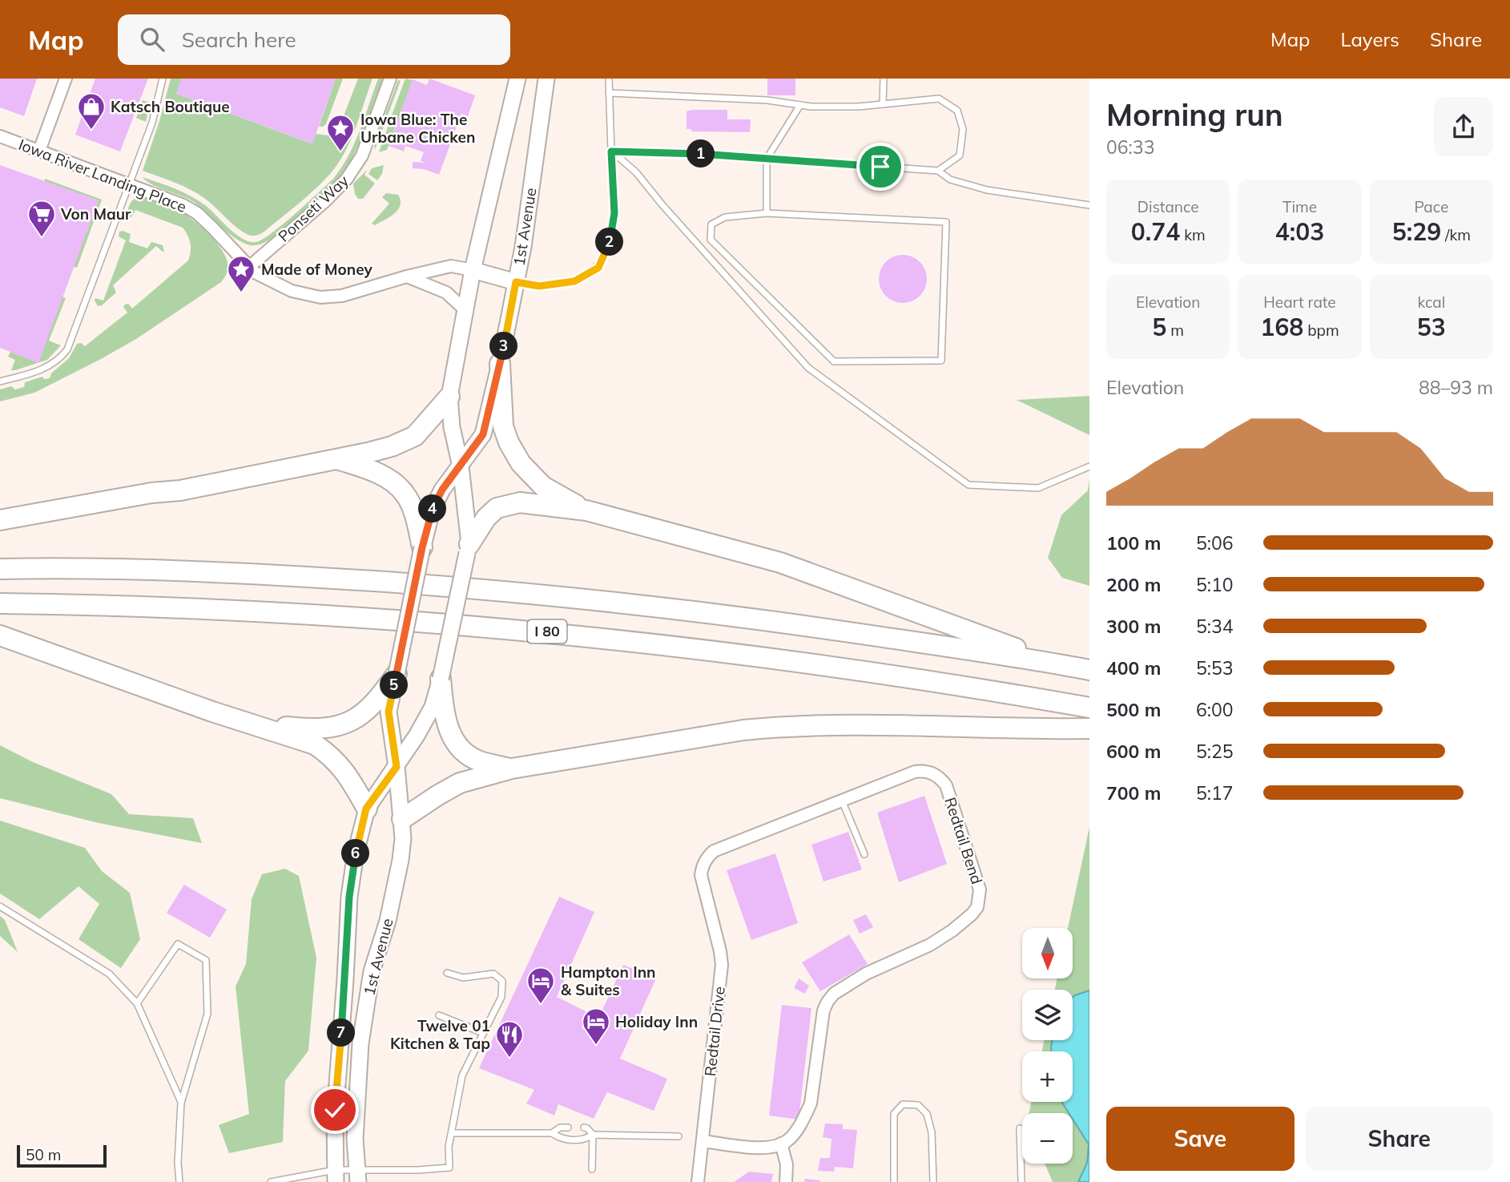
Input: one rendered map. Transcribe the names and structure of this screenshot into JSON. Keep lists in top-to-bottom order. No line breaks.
{"streets":{"highway":["I 80"],"main road":["1st Avenue"],"street":["Iowa River Landing Place","Ponseti Way","Redtail Bend","Redtail Drive"]},"crossings":[["Iowa River Landing Place","Ponseti Way"],["Iowa River Landing Place","1st Avenue"],["Redtail Bend","Redtail Drive"]],"places":{"shop":["Katsch Boutique"],"place":["Iowa Blue: The Urbane Chicken","Made of Money"],"supermarket":["Von Maur"],"hotel":["Hampton Inn & Suites","Holiday Inn"],"restaurant":["Twelve 01 Kitchen & Tap"]},"scale_bar":"50 m","north":"bottom","page":{"header":"Map","search":"Search here","nav":["Map","Layers","Share"],"heading":["Morning run","06:33"],"pins":["1","2","3","4","5","6","7"],"stats":[["Distance","0.74 km"],["Time","4:03"],["Pace","5:29 /km"],["Elevation","5 m"],["Heart rate","168 bpm"],["kcal","53"]],"chart":["Elevation","88–93 m"],"list":[{"name":"100 m","note":"5:06"},{"name":"200 m","note":"5:10"},{"name":"300 m","note":"5:34"},{"name":"400 m","note":"5:53"},{"name":"500 m","note":"6:00"},{"name":"600 m","note":"5:25"},{"name":"700 m","note":"5:17"}],"map_buttons":["+","−"],"buttons":["Save","Share"],"scale":"50 m"}}
